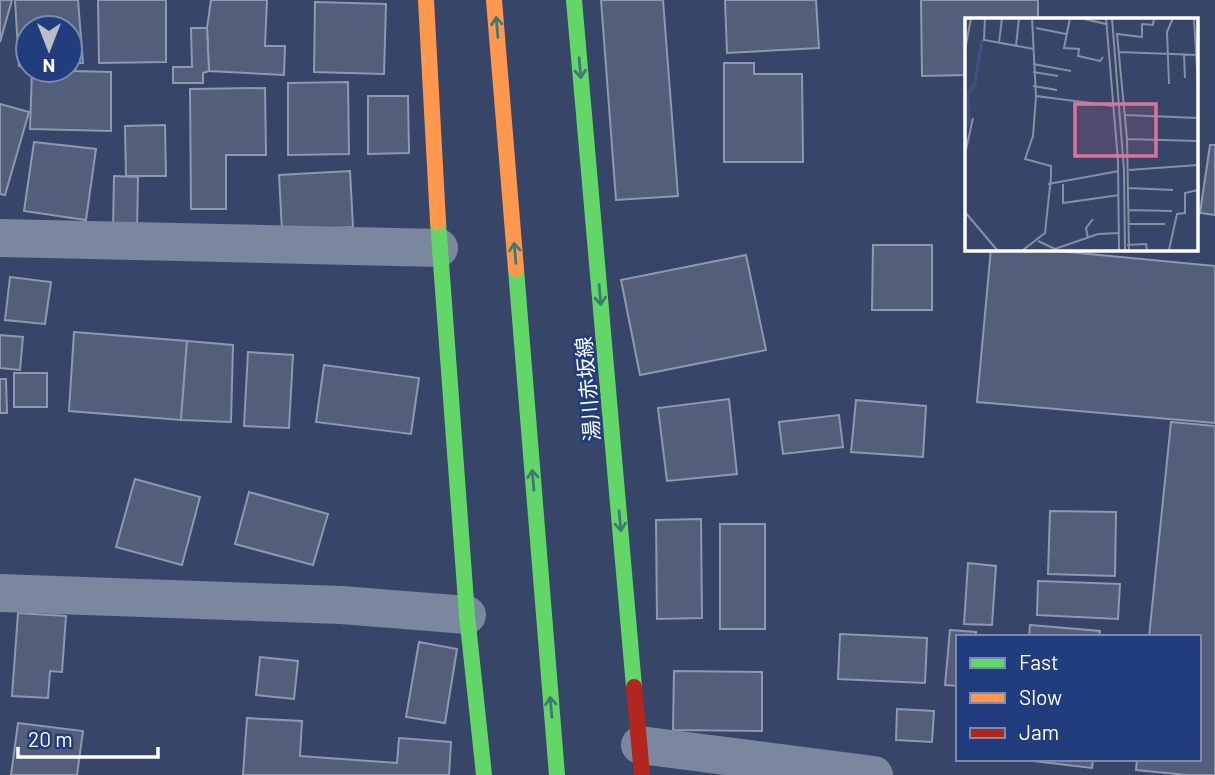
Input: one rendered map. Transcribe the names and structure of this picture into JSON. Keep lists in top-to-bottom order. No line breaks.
{"streets":{"main road":["湯川赤坂線"]},"legend":["Fast","Slow","Jam"],"scale_bar":"20 m","north":"bottom"}
